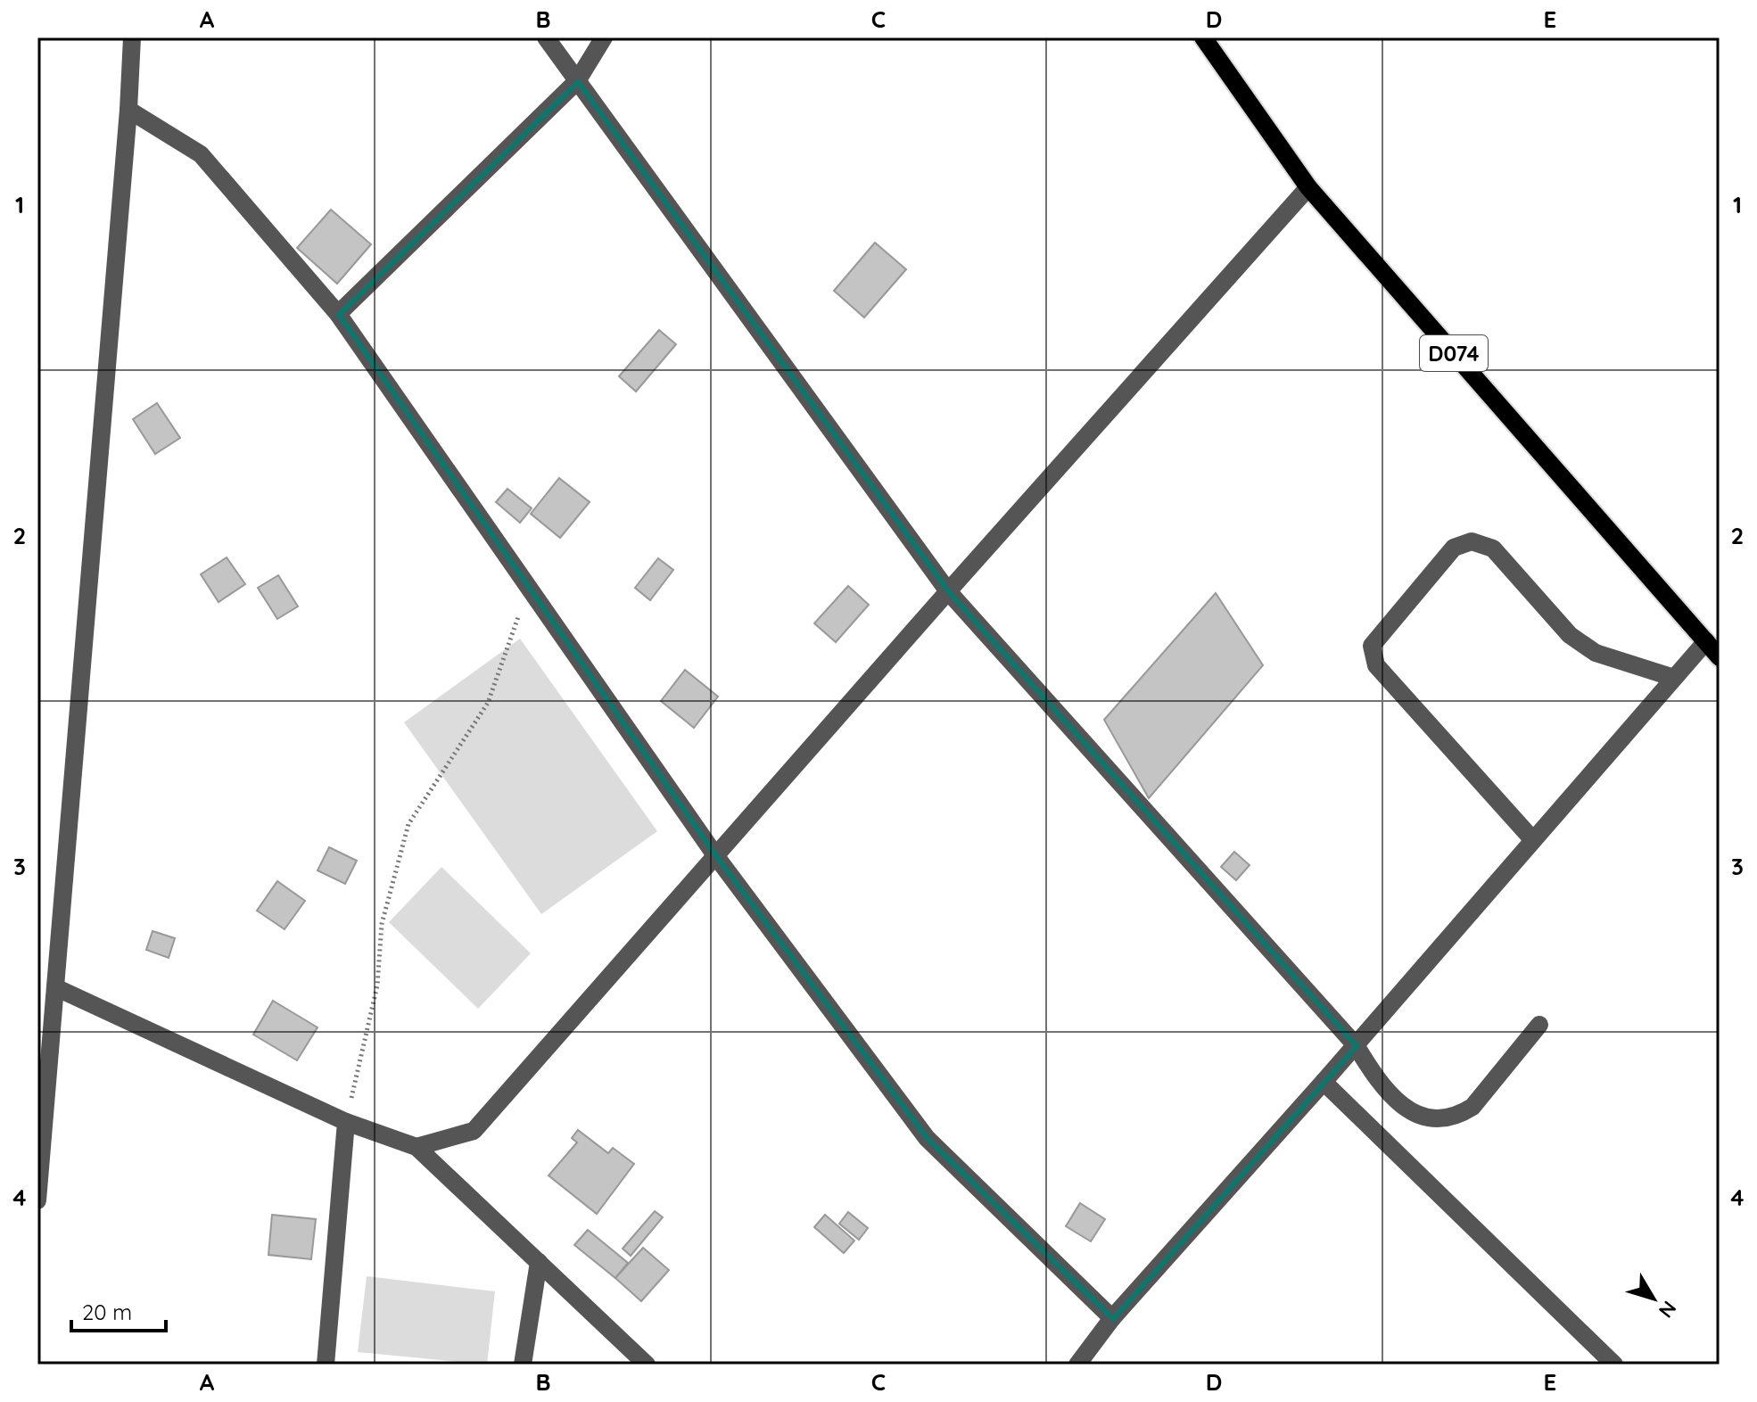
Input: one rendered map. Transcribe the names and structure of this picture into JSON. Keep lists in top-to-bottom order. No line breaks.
{"streets":{"main road":["D074"]},"scale_bar":"20 m","north":"bottom right","grid":{"columns":["A","B","C","D","E"],"rows":["1","2","3","4"]}}
